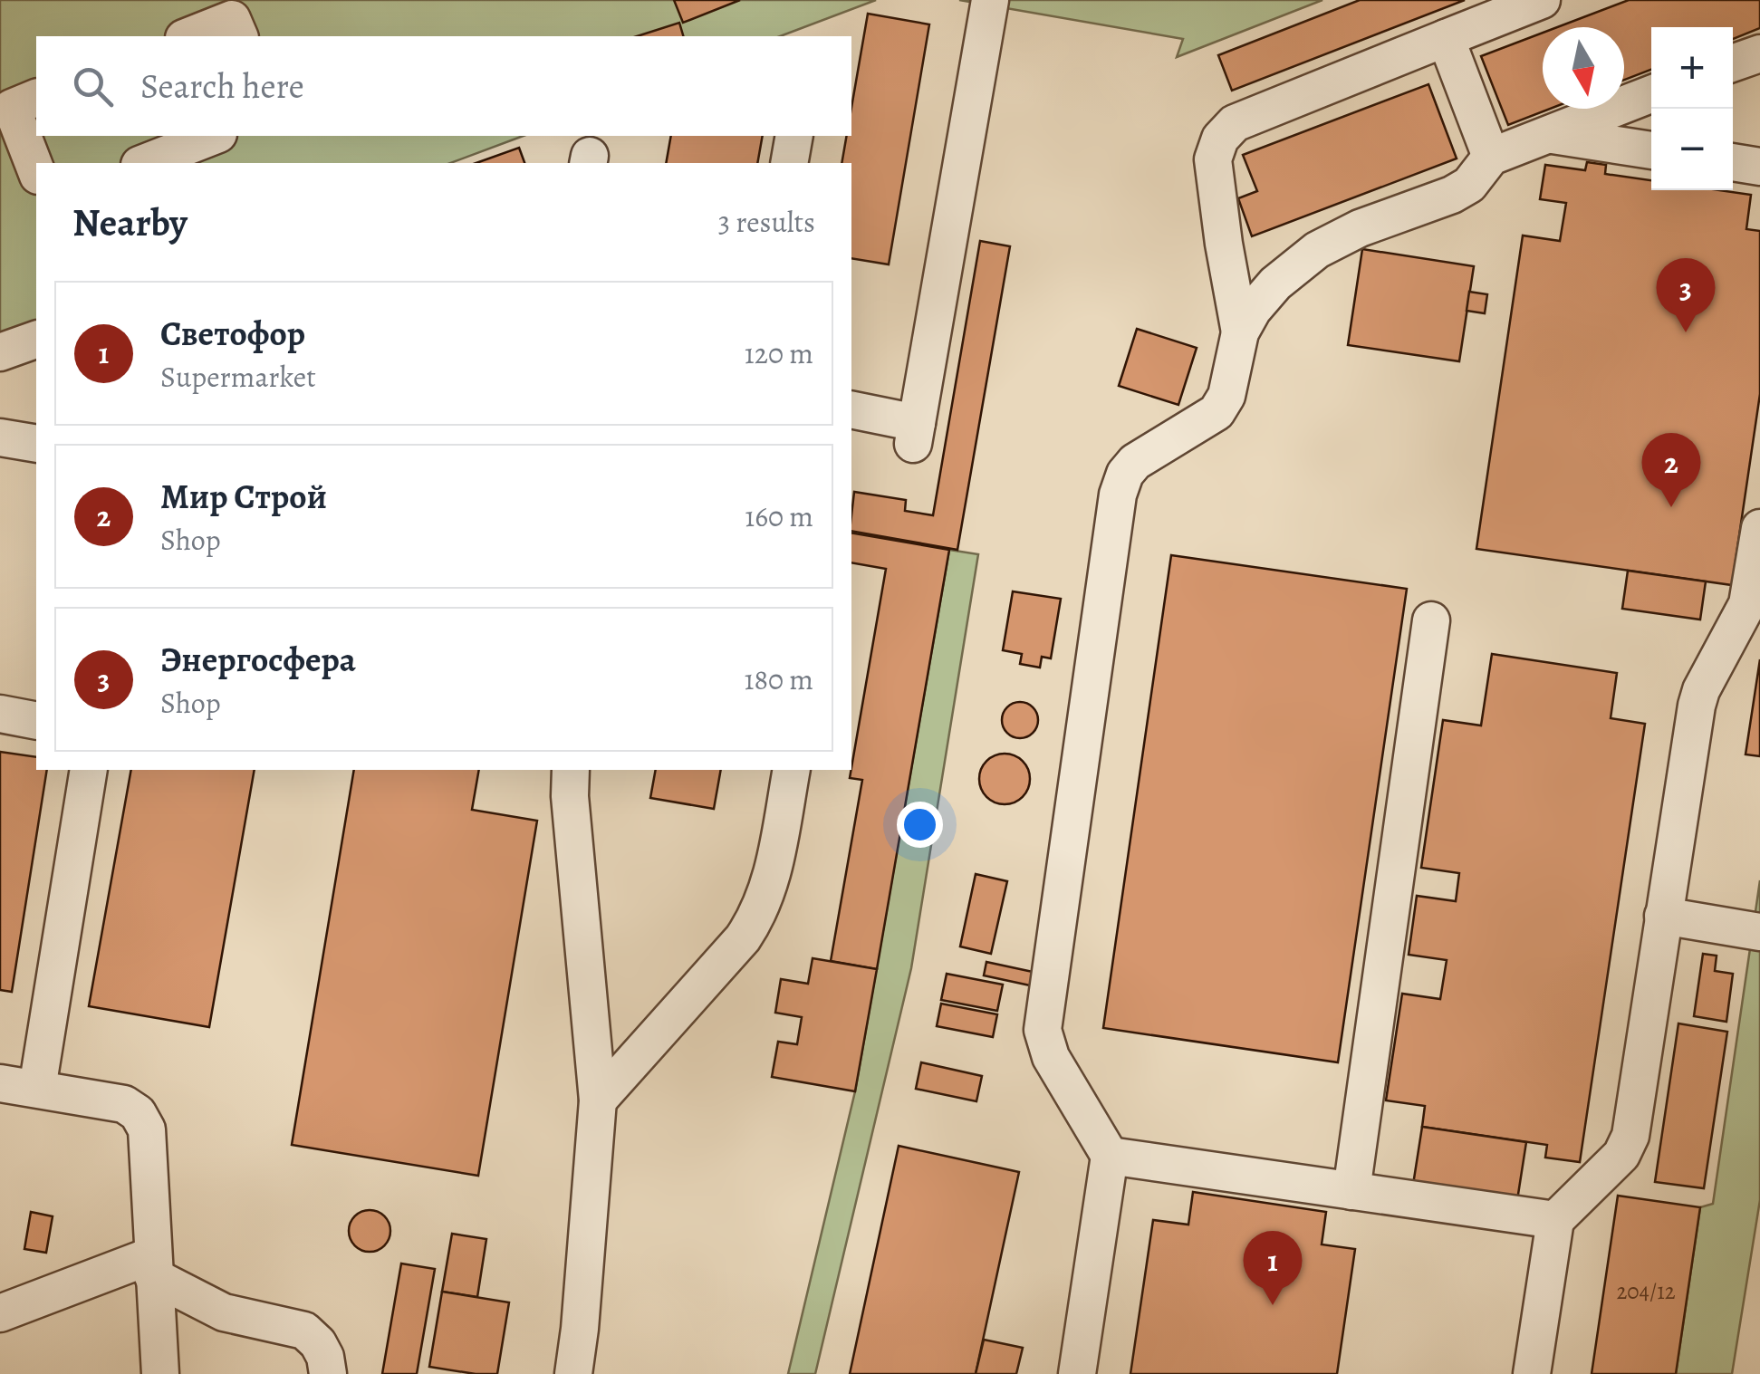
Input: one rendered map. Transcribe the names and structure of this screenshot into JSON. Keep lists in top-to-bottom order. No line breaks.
{"house_numbers":["204/12"],"north":"bottom","page":{"map_buttons":["+","−"],"search":"Search here","heading":["Nearby","3 results"],"pins":["3","2","1"],"list":[{"mark":"1","name":"Светофор","note":"Supermarket","value":"120 m"},{"mark":"2","name":"Мир Строй","note":"Shop","value":"160 m"},{"mark":"3","name":"Энергосфера","note":"Shop","value":"180 m"}]}}
